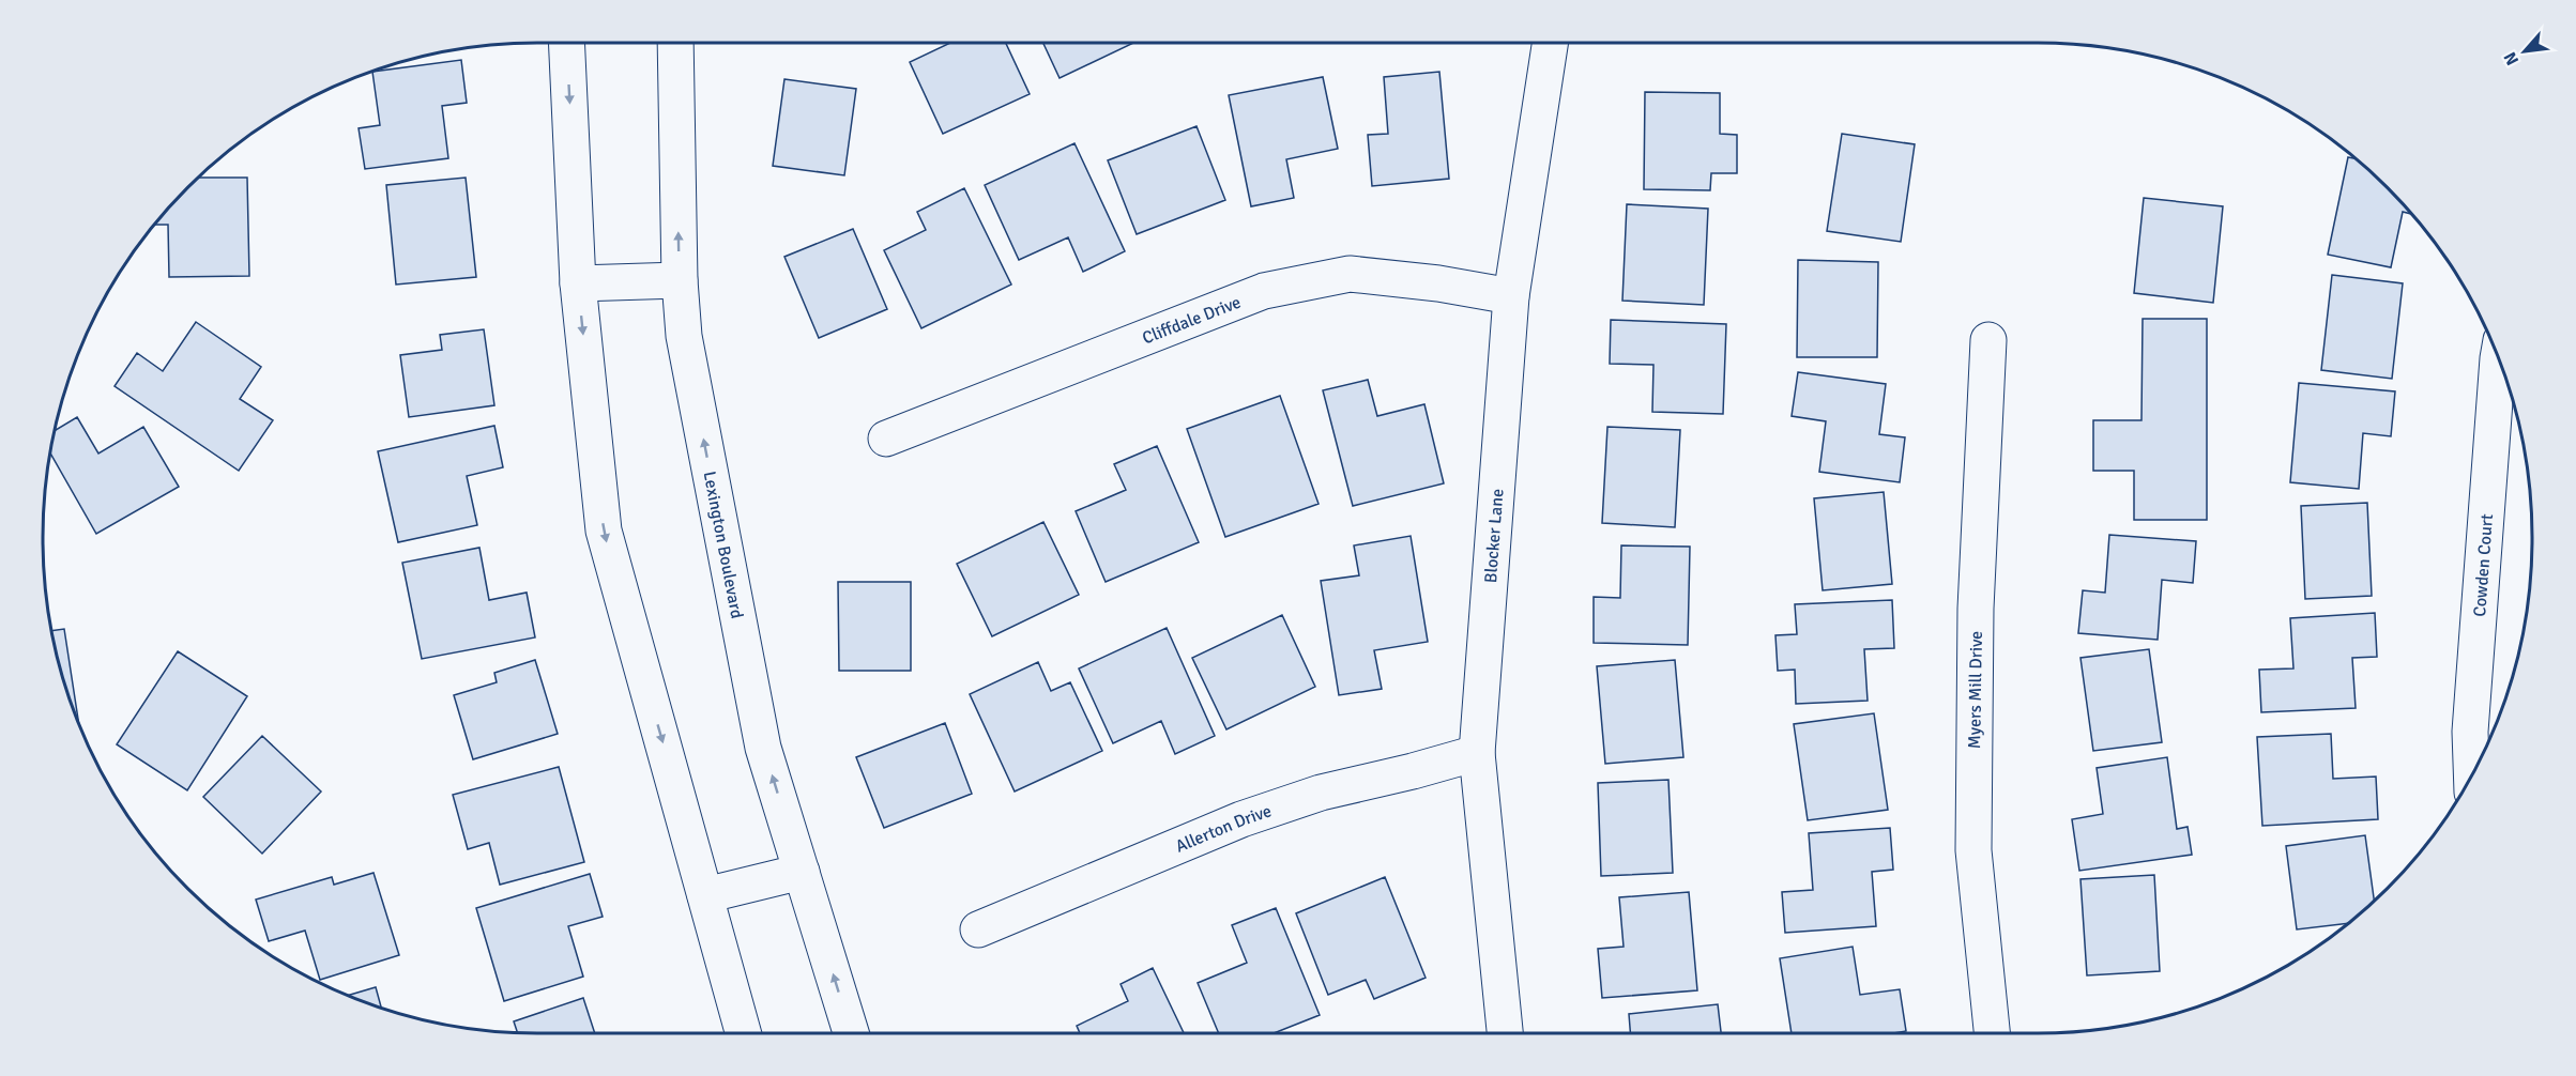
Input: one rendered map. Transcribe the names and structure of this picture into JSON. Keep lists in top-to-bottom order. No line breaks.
{"streets":{"street":["Cliffdale Drive","Blocker Lane","Lexington Boulevard","Cowden Court","Myers Mill Drive","Allerton Drive"]},"crossings":[["Cliffdale Drive","Blocker Lane"],["Blocker Lane","Allerton Drive"]],"north":"bottom left"}
